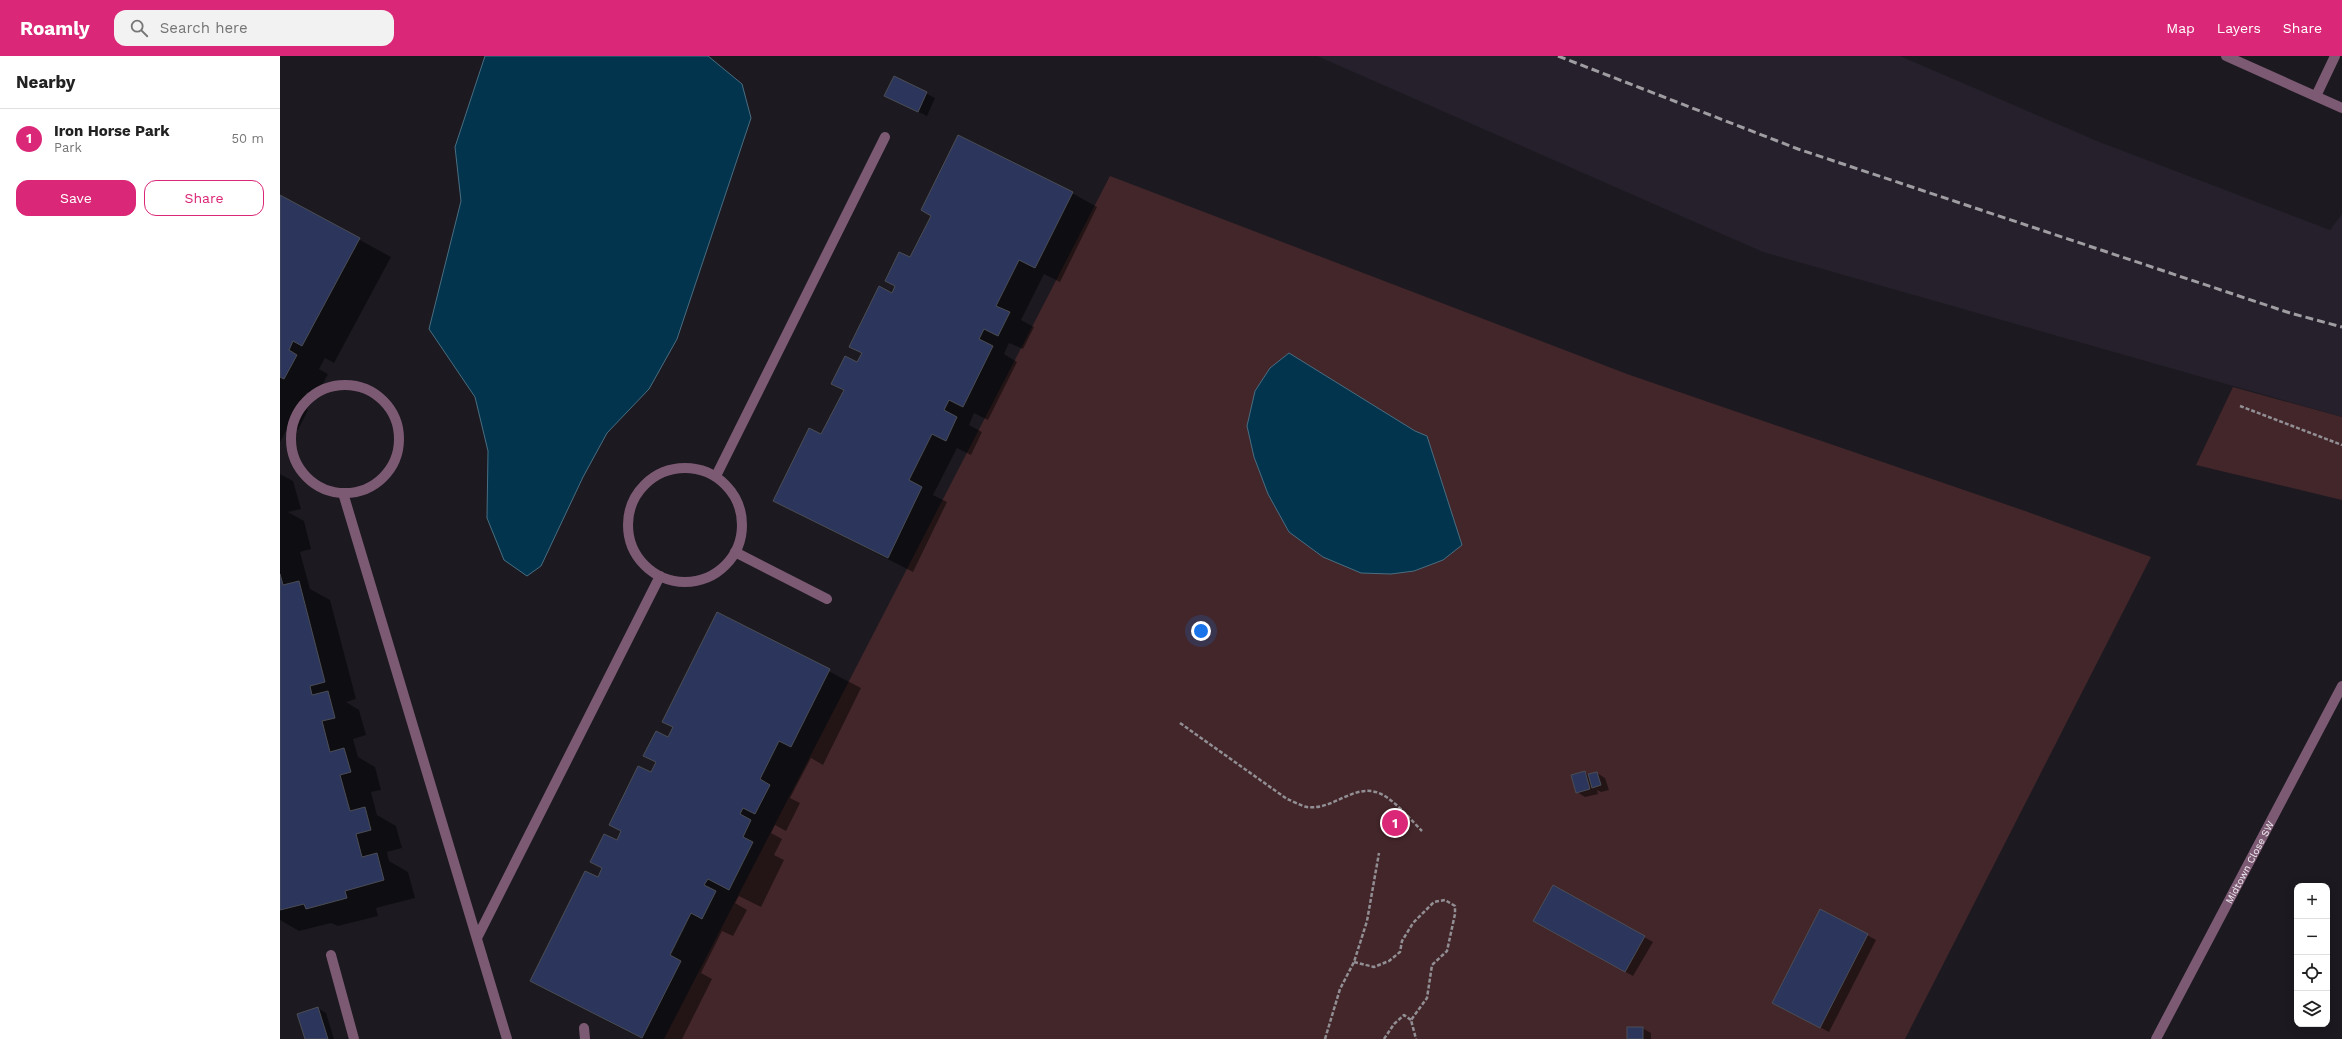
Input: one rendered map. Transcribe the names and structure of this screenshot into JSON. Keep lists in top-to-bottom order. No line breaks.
{"streets":{"street":["Midtown Close SW"]},"page":{"header":"Roamly","search":"Search here","nav":["Map","Layers","Share"],"heading":"Nearby","list":[{"mark":"1","name":"Iron Horse Park","note":"Park","value":"50 m"}],"buttons":["Save","Share"],"pins":"1","map_buttons":["+","−"]}}
